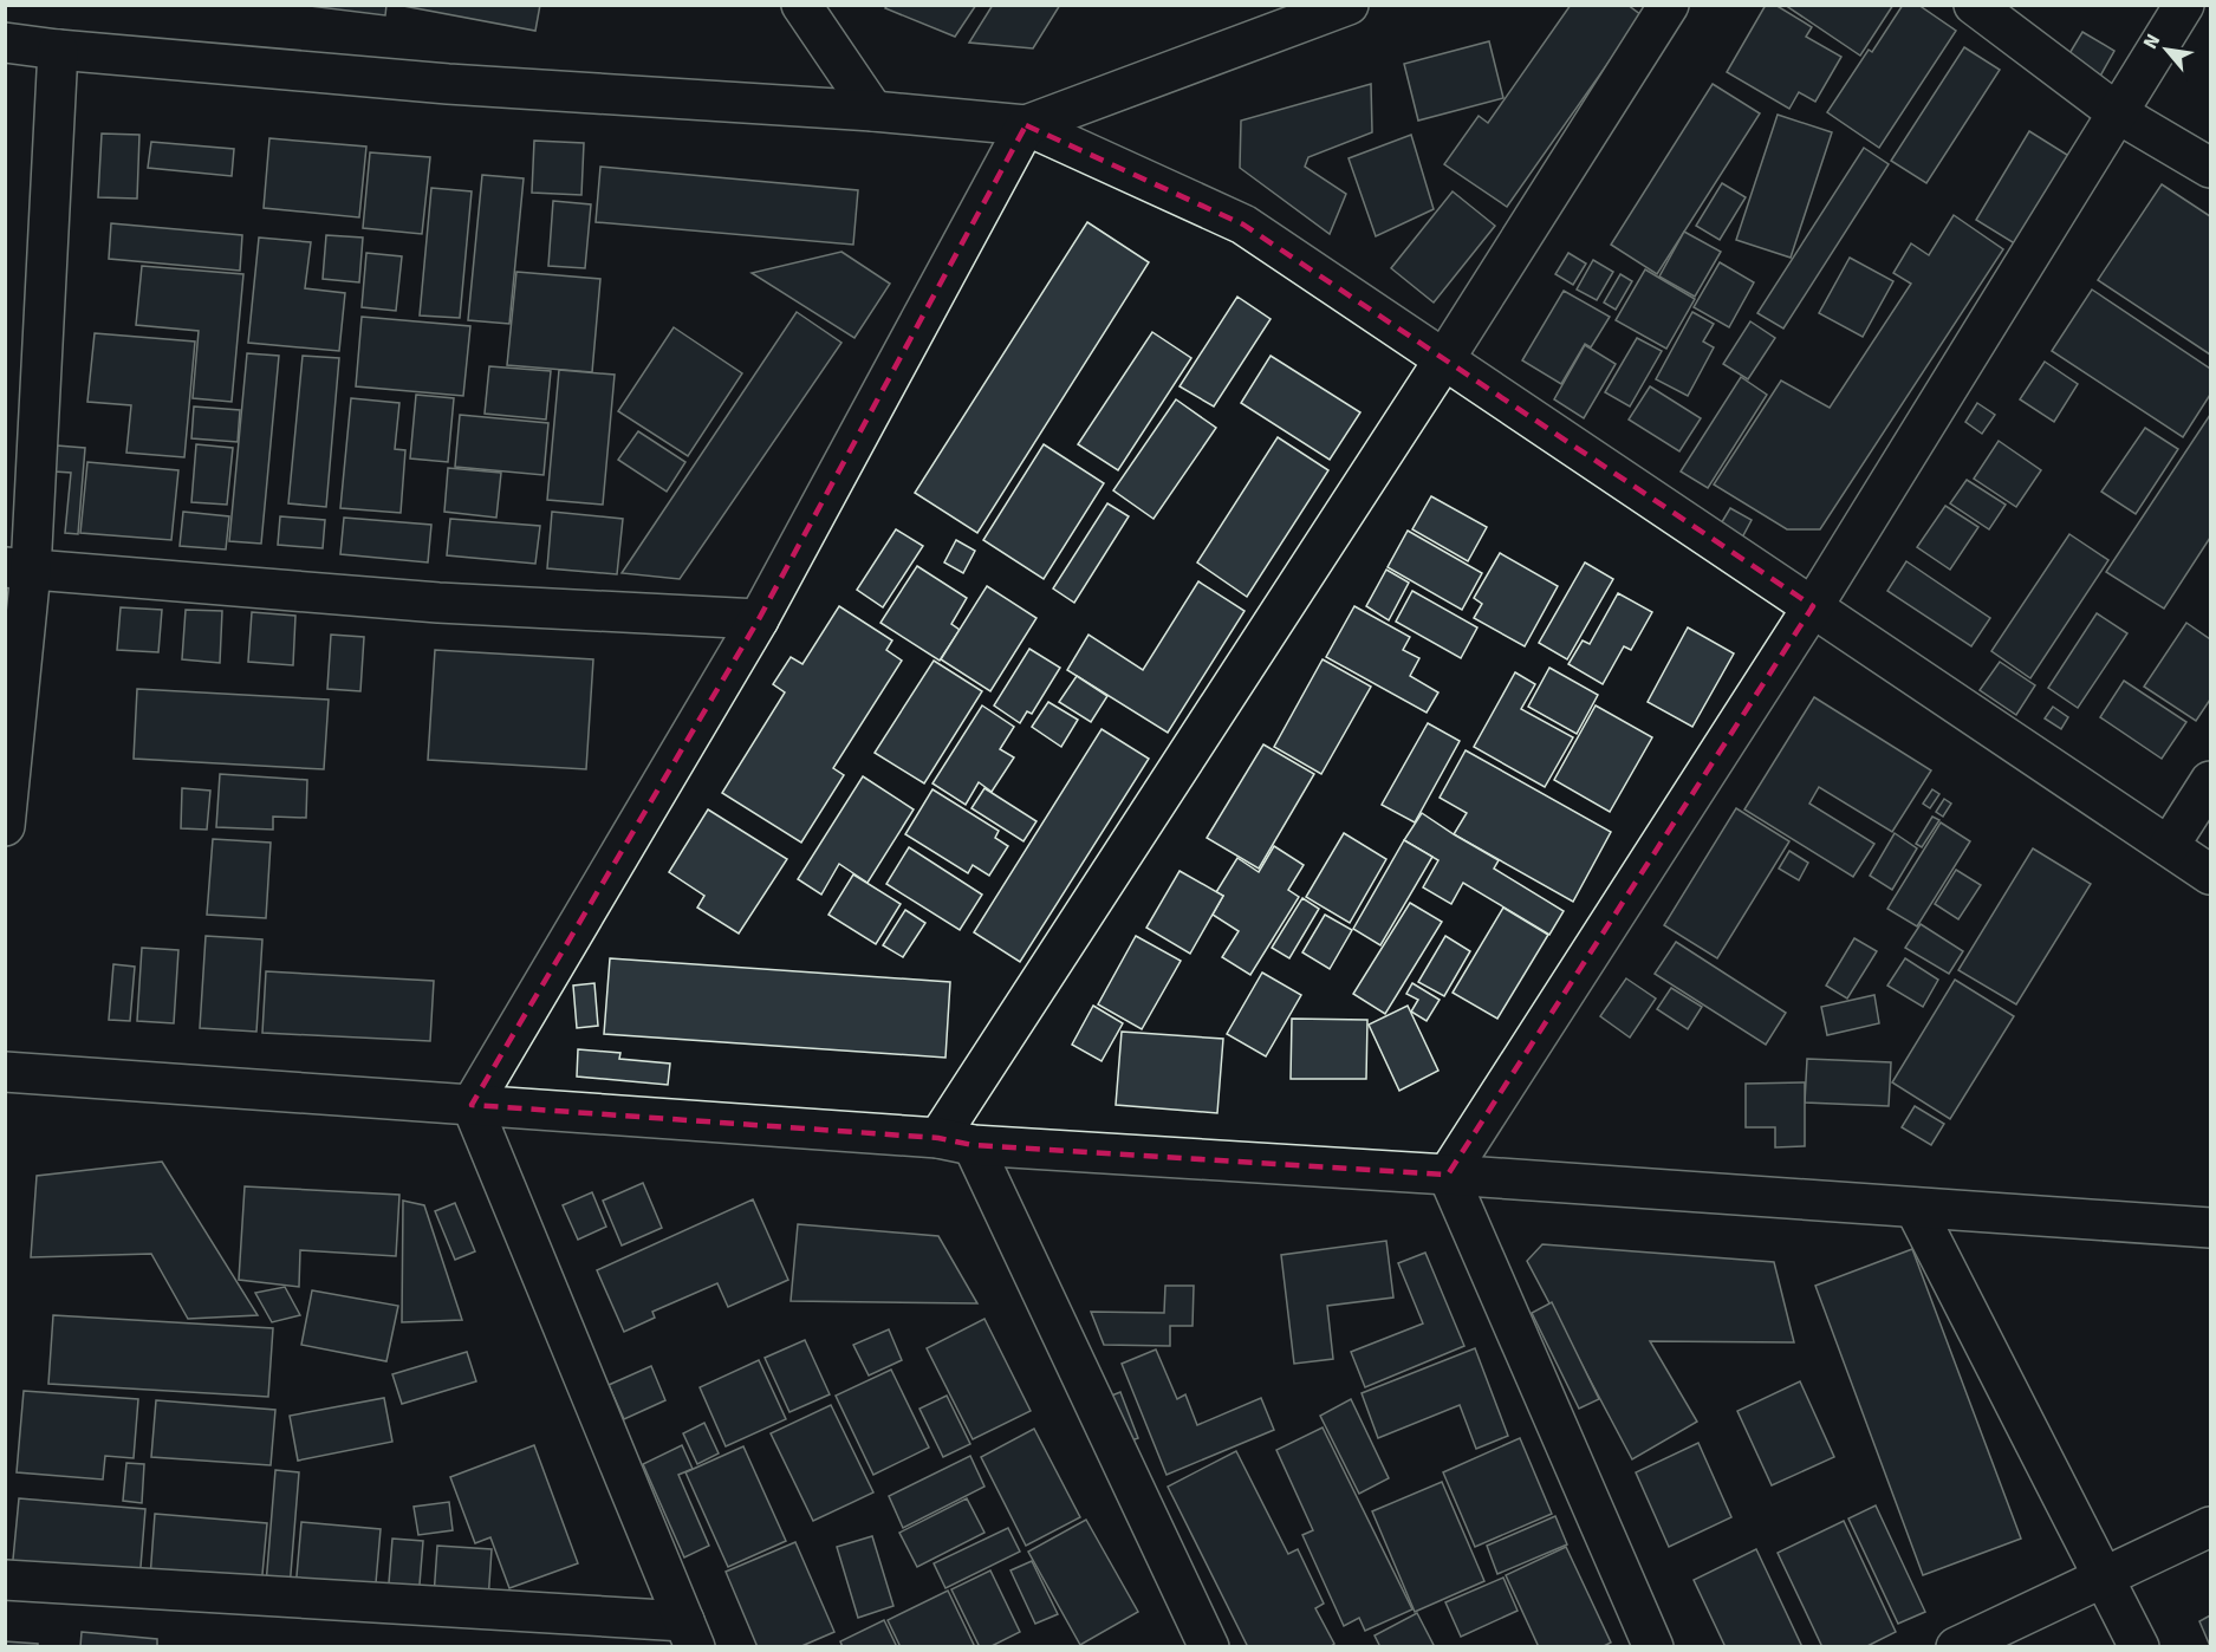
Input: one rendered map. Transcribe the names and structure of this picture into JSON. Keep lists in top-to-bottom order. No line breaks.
{"north":"top left"}
